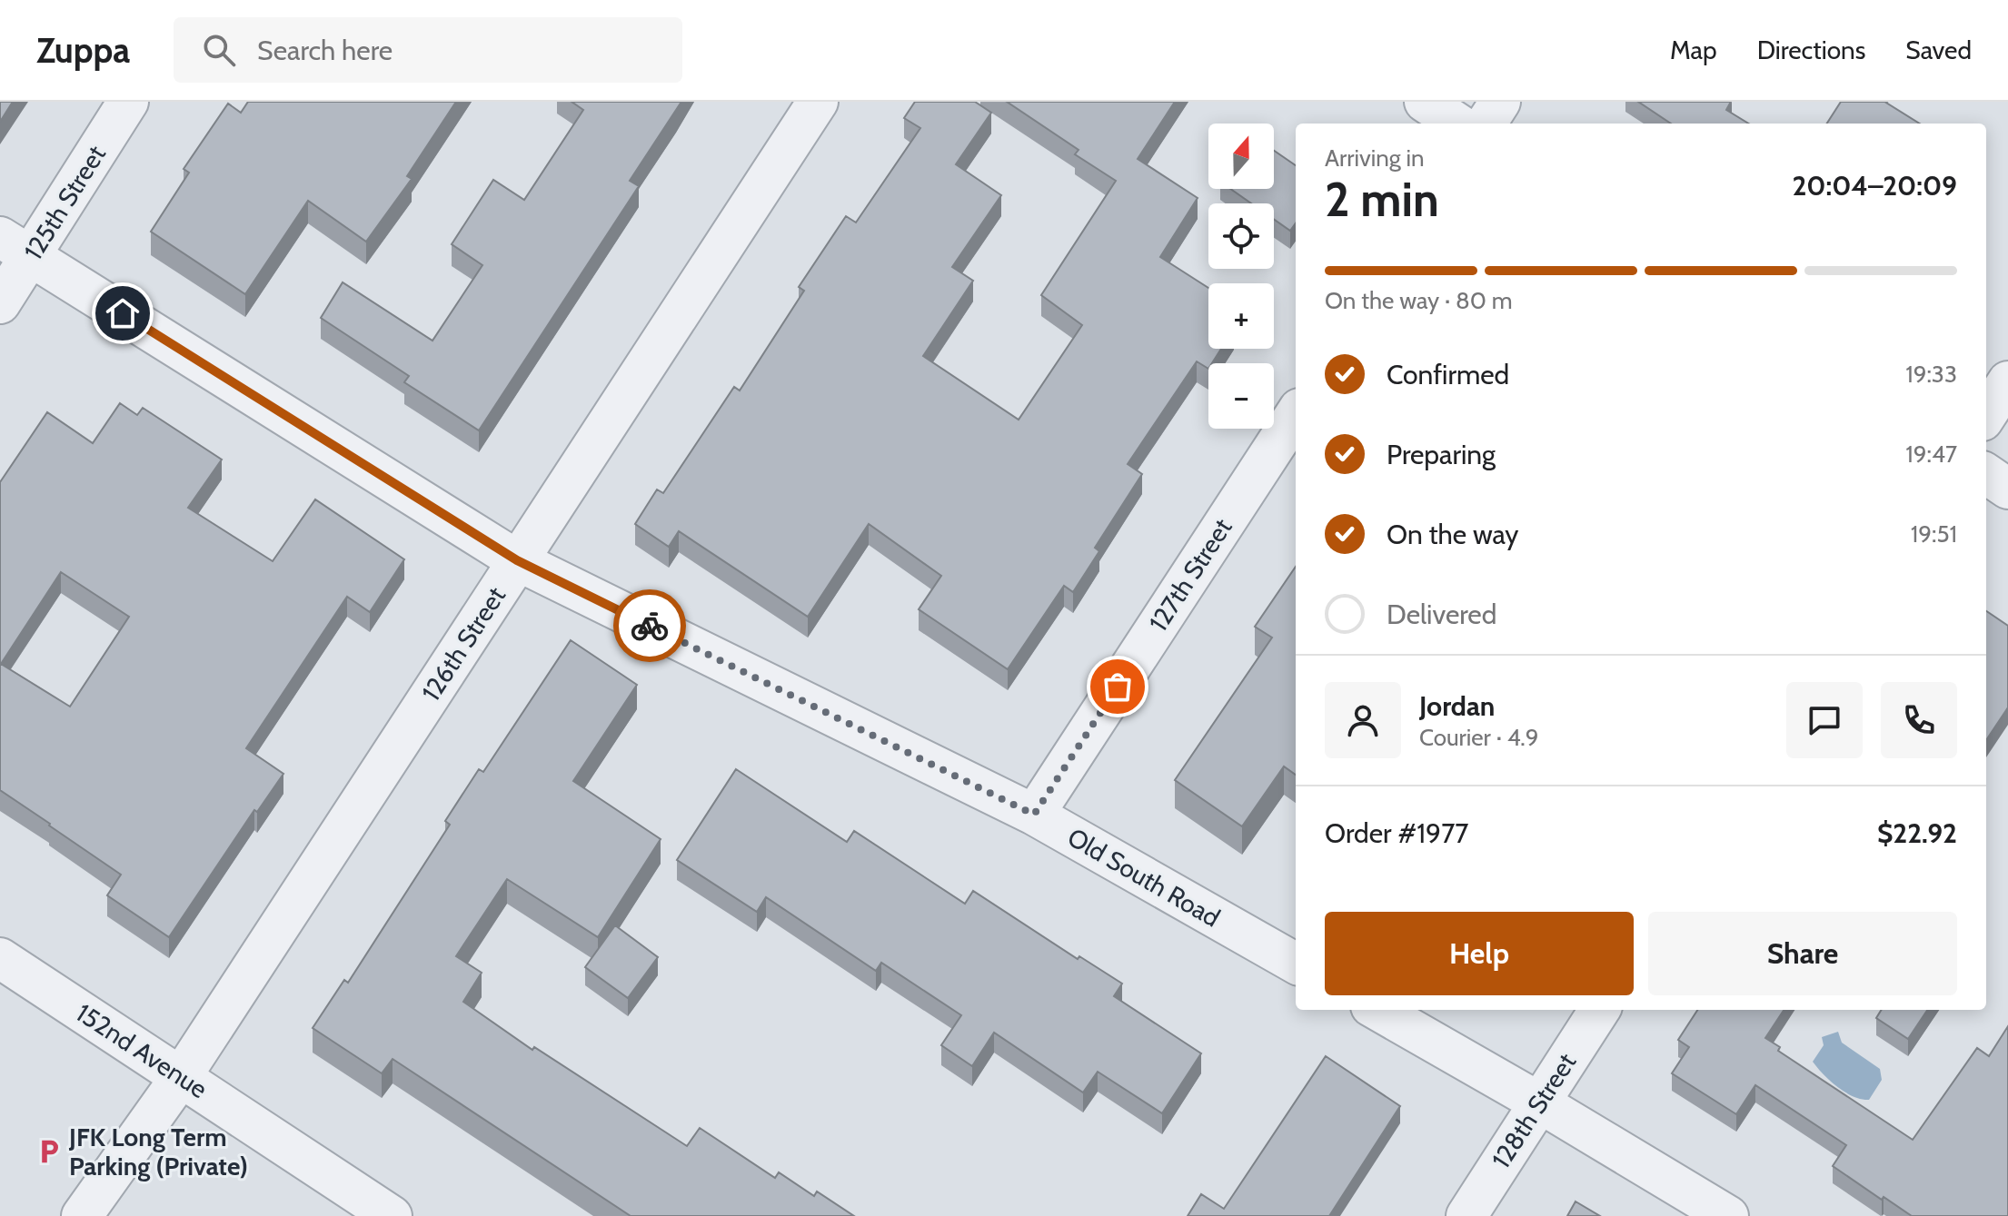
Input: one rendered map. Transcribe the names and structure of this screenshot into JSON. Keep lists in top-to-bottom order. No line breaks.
{"streets":{"street":["125th Street","127th Street","126th Street","Old South Road","152nd Avenue","128th Street"]},"crossings":[["125th Street","Old South Road"],["127th Street","Old South Road"],["126th Street","Old South Road"],["126th Street","152nd Avenue"]],"places":{"parking":["JFK Long Term Parking (Private)"]},"north":"top","page":{"header":"Zuppa","search":"Search here","nav":["Map","Directions","Saved"],"map_buttons":["+","−"],"heading":["2 min","Arriving in","20:04–20:09"],"panel":["Jordan","Courier · 4.9","Order #1977","$22.92"],"bar":"On the way · 80 m","list":[["Confirmed","19:33"],["Preparing","19:47"],["On the way","19:51"],"Delivered"],"buttons":["Help","Share"]}}
